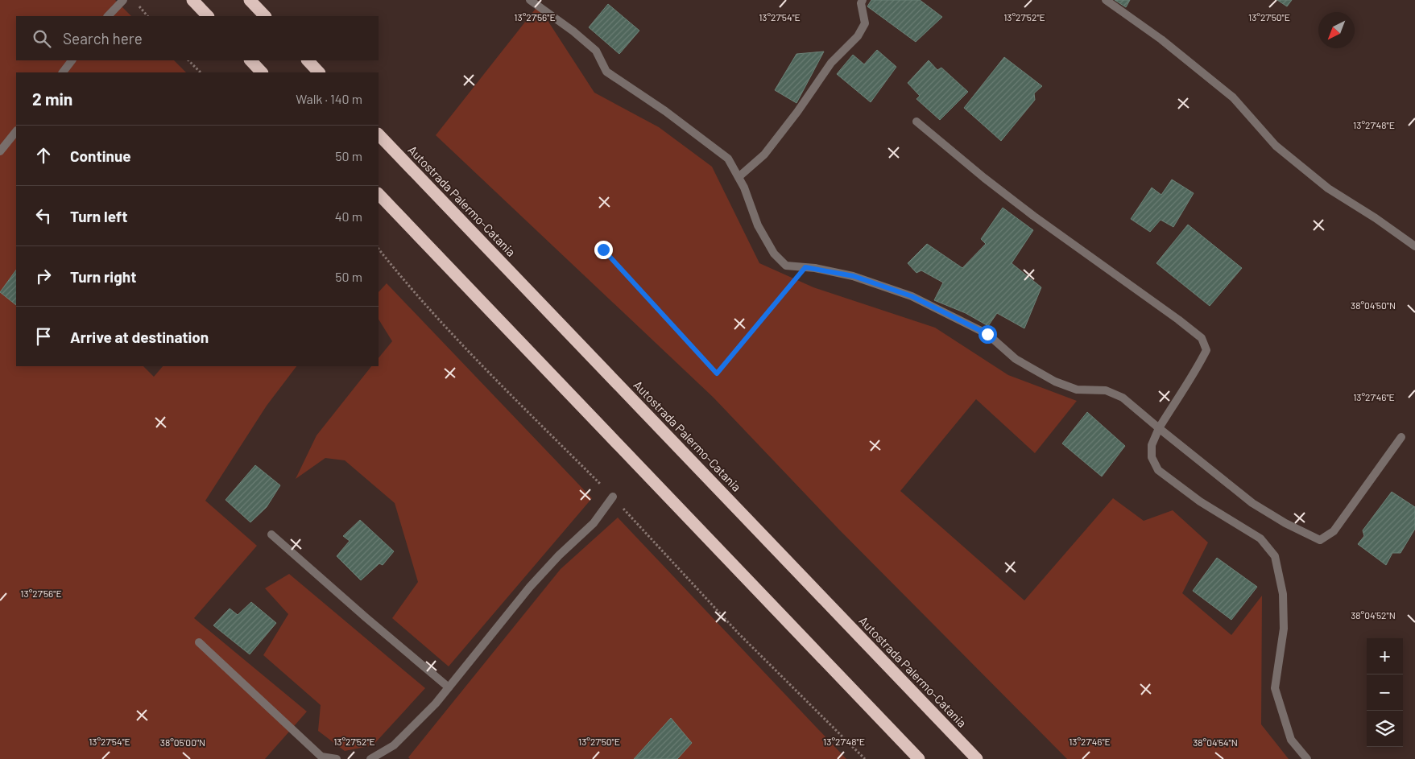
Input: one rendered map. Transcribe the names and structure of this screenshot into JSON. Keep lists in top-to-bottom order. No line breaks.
{"streets":{"highway":["Autostrada Palermo-Catania"]},"north":"bottom left","page":{"search":"Search here","heading":["2 min","Walk · 140 m"],"list":[["Continue","50 m"],["Turn left","40 m"],["Turn right","50 m"],"Arrive at destination"],"map_buttons":["+","−"]},"coordinates":["13°27'56\"E","13°27'54\"E","13°27'52\"E","13°27'50\"E","13°27'48\"E","38°04'50\"N","13°27'46\"E","38°04'52\"N","38°05'00\"N","38°04'54\"N"]}
